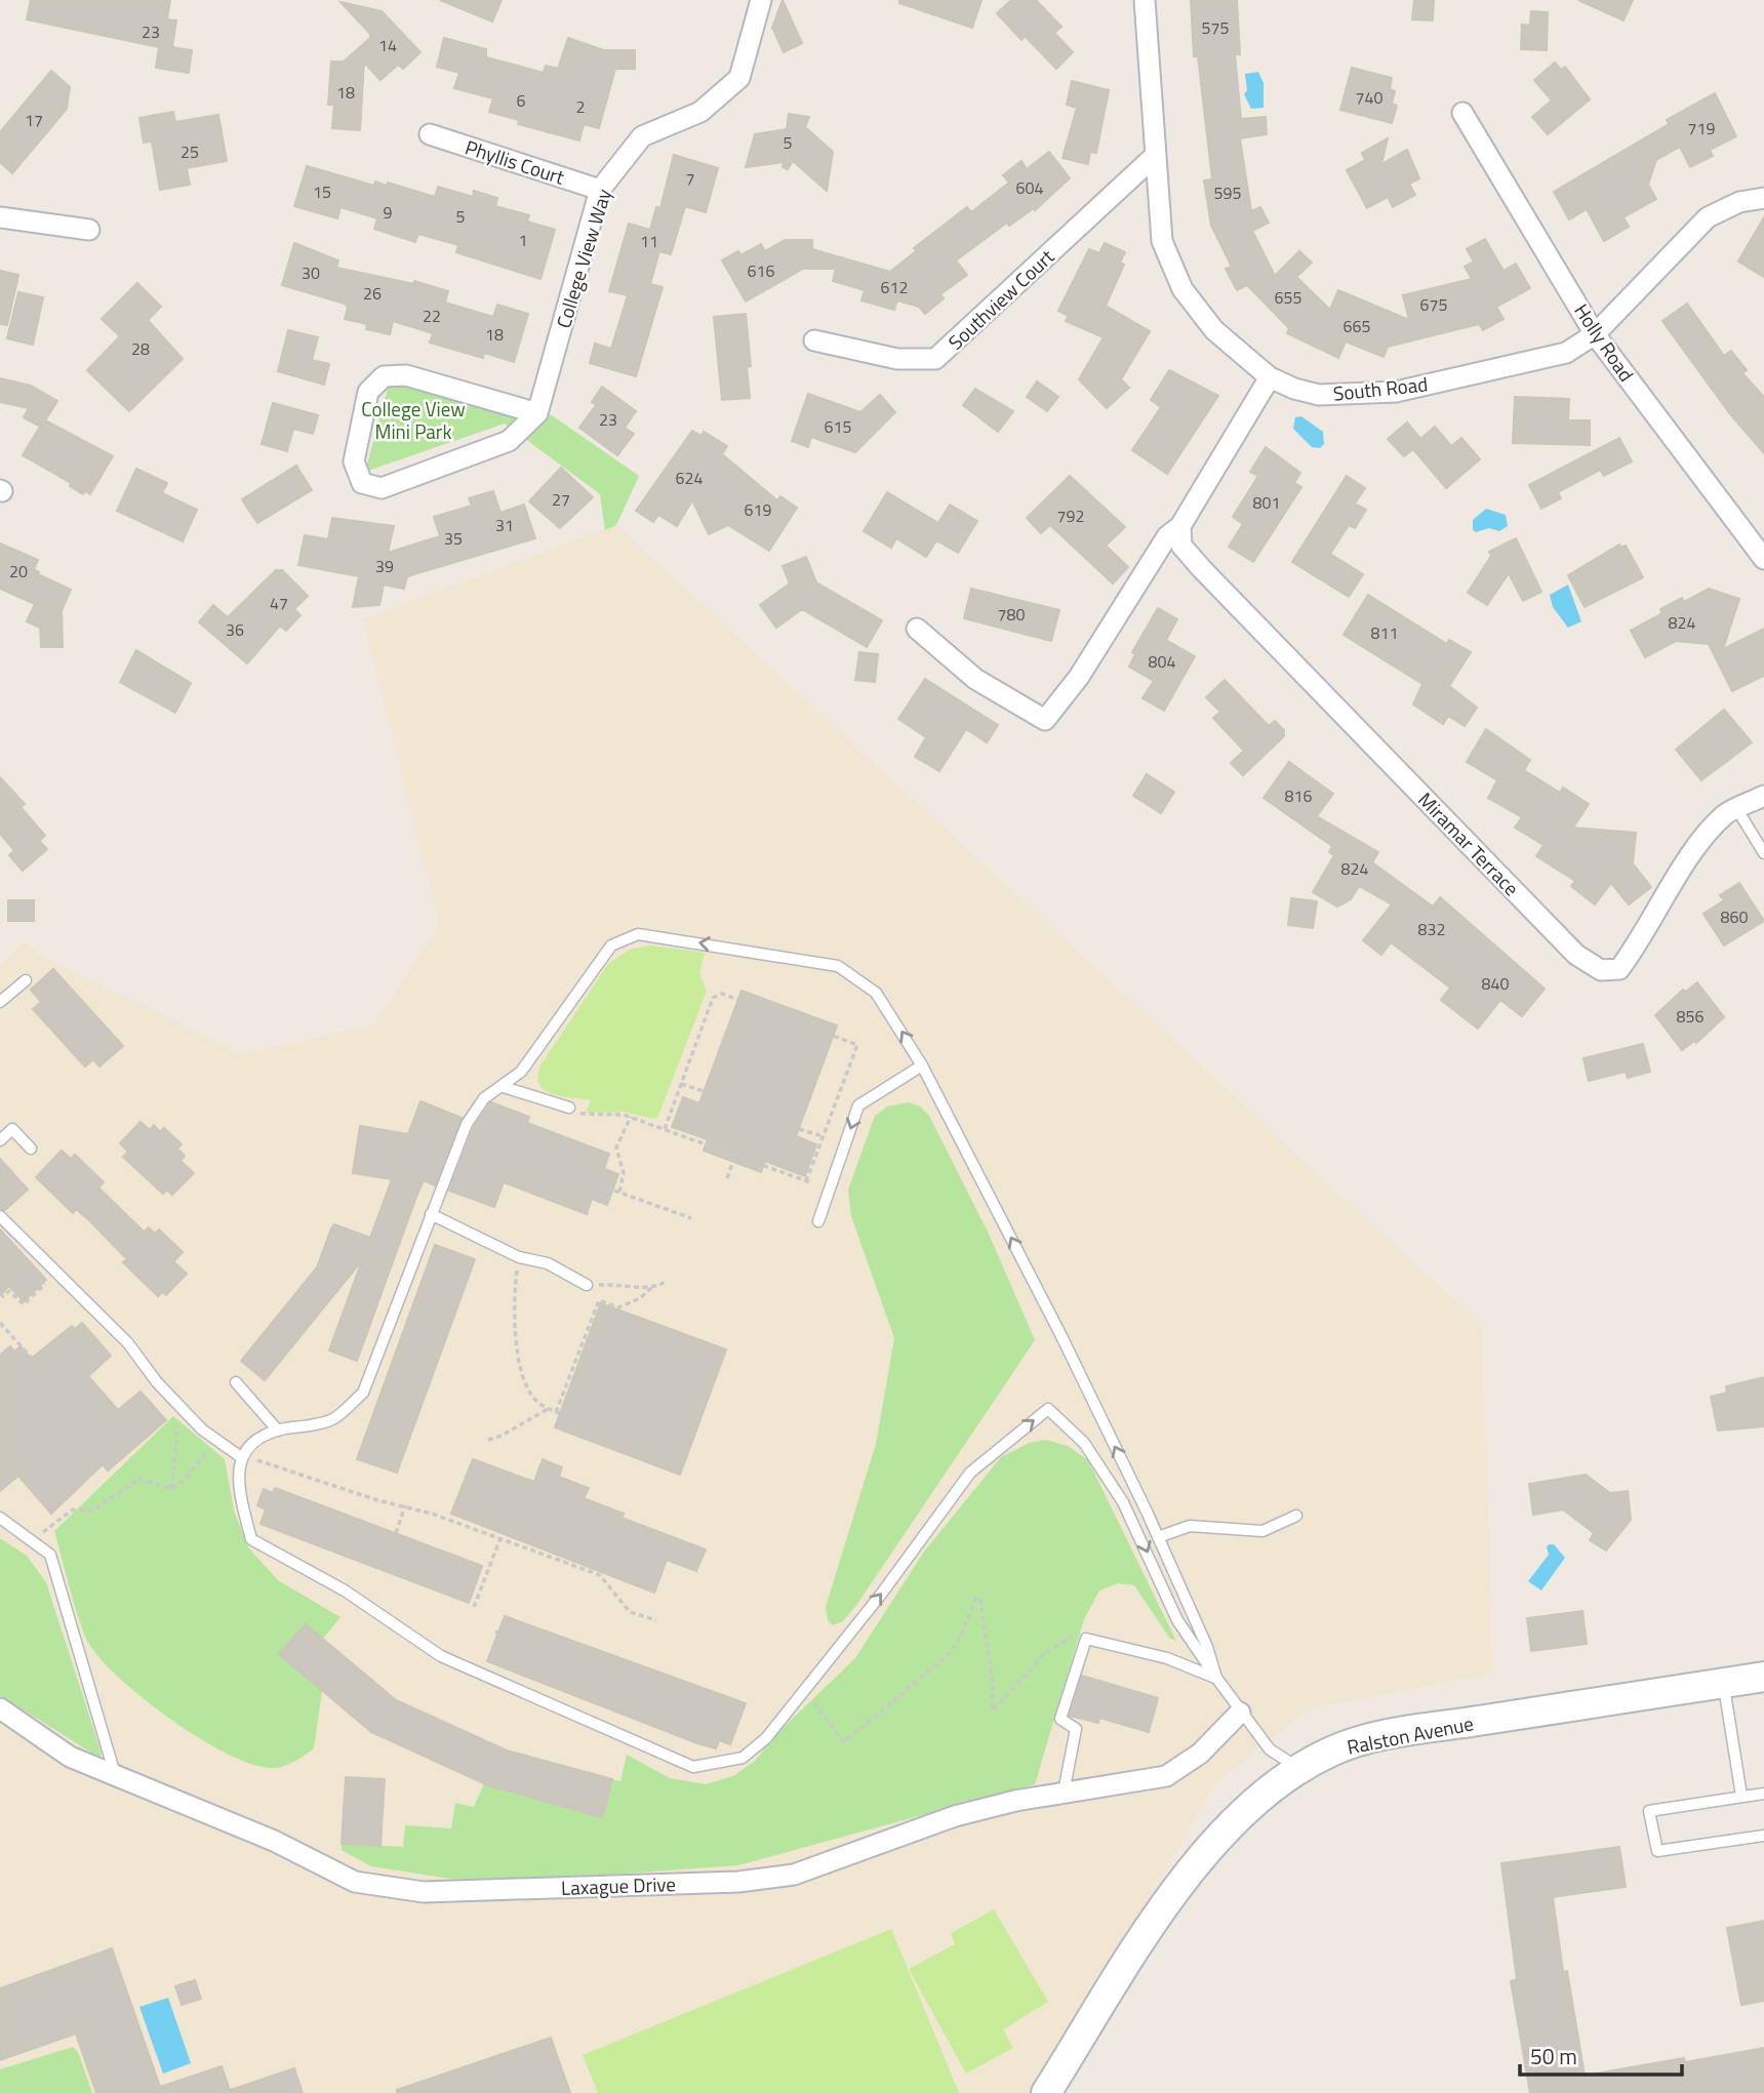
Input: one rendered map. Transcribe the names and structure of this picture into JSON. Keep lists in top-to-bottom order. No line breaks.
{"streets":{"main road":["Ralston Avenue"],"street":["Phyllis Court","College View Way","Southview Court","Holly Road","South Road","Miramar Terrace","Laxague Drive"]},"crossings":[["Phyllis Court","College View Way"],["Southview Court","South Road"],["Holly Road","South Road"]],"parks":["College View Mini Park"],"house_numbers":["575","23","14","18","740","6","2","17","719","5","25","7","604","15","595","9","5","1","11","616","30","612","26","655","675","22","665","18","28","23","615","624","27","801","619","792","31","35","39","20","47","780","824","36","811","804","816","824","860","832","840","856"],"scale_bar":"50 m"}
